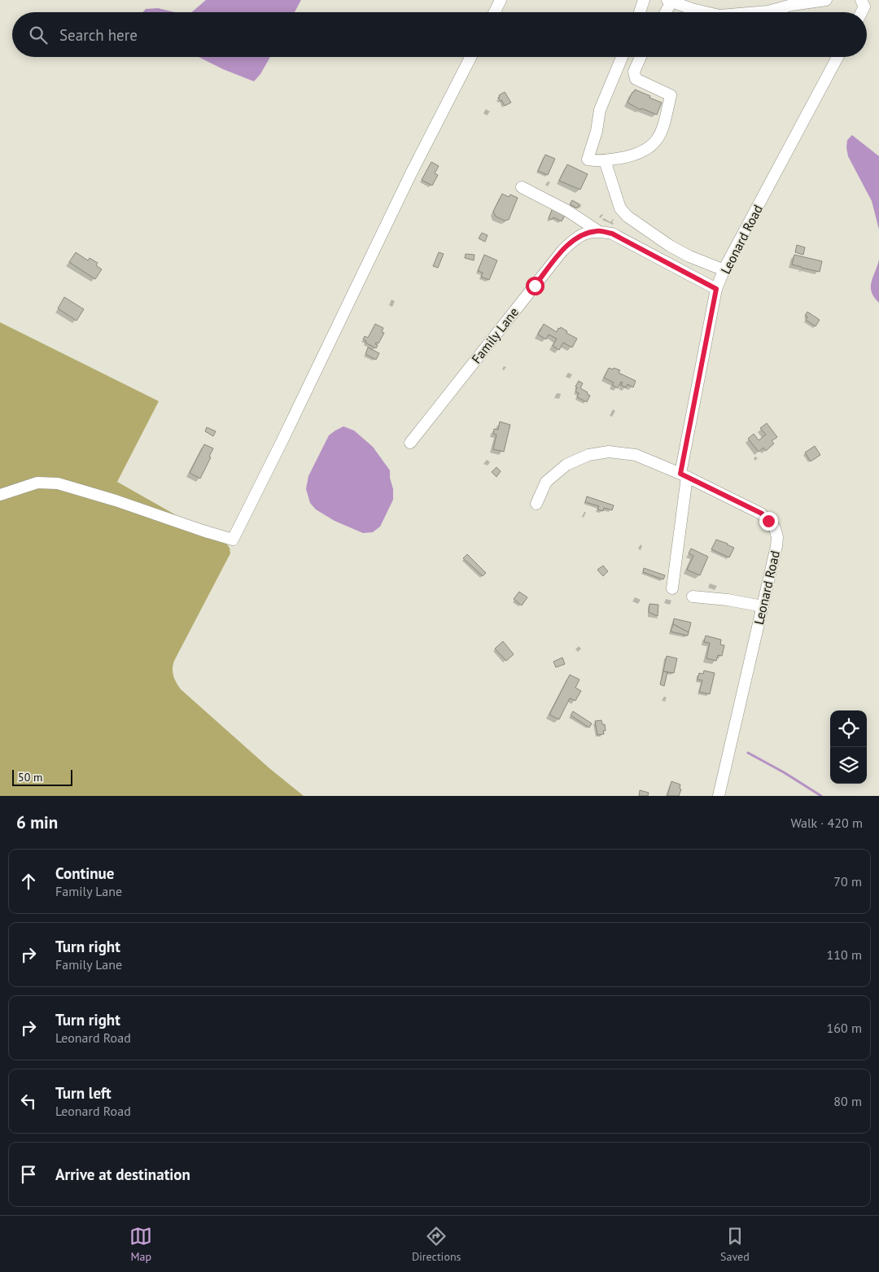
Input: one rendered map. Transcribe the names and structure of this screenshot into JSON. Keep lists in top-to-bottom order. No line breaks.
{"streets":{"street":["Leonard Road","Family Lane"]},"scale_bar":"50 m","page":{"search":"Search here","scale":"50 m","heading":["6 min","Walk · 420 m"],"list":[["Continue","Family Lane","70 m"],["Turn right","Family Lane","110 m"],["Turn right","Leonard Road","160 m"],["Turn left","Leonard Road","80 m"],"Arrive at destination"],"nav":["Map","Directions","Saved"]}}
